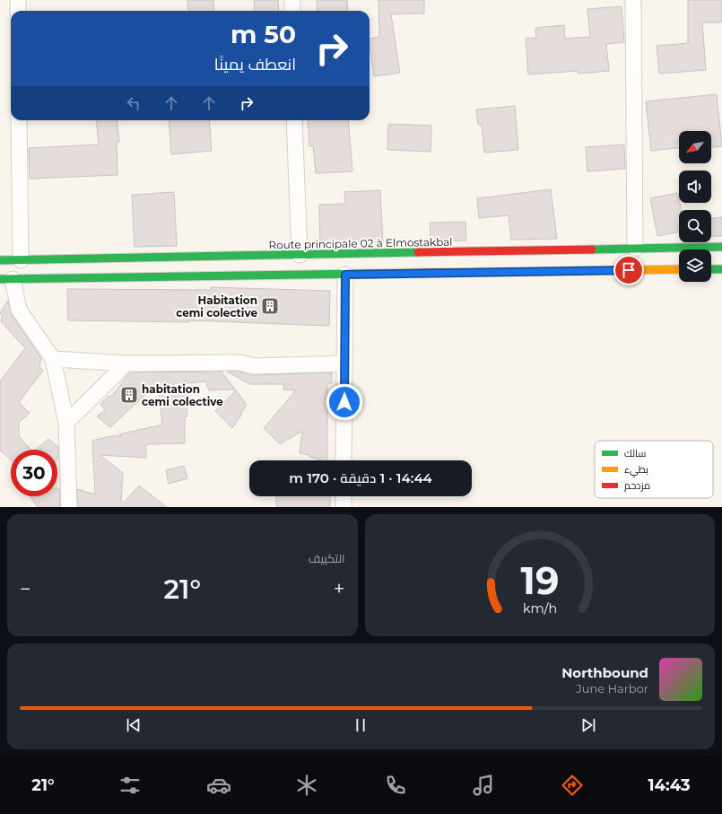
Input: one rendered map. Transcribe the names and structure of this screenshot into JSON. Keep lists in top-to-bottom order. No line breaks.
{"streets":{"main road":["Route principale 02 à Elmostakbal"]},"places":{"building":["Habitation cemi colective","habitation cemi colective"]},"legend":["سالك","بطيء","مزدحم"],"north":"bottom left","page":{"turn":["50 m","انعطف يمينًا"],"limit":"30","trip":"14:44 · 1 دقيقة · 170 m","tile":"التكييف","heat":["−","21°","+"],"song":["Northbound","June Harbor"],"tabs":["14:43","21°"],"gauge":["19","km/h"]}}
